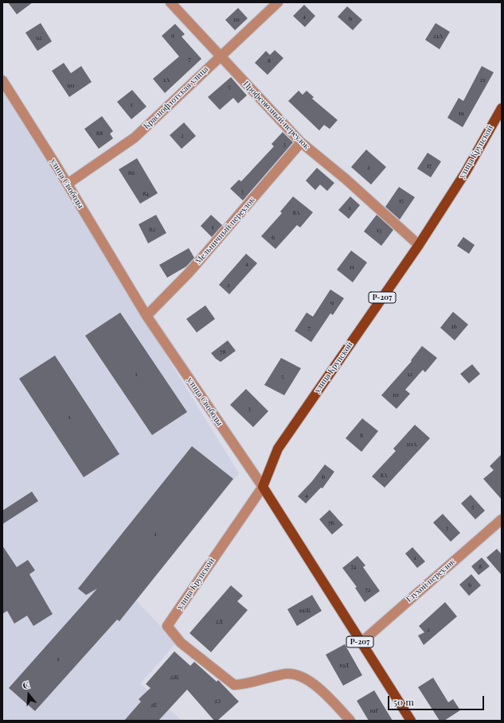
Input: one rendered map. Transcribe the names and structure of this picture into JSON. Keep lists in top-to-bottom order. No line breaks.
{"streets":{"main road":["улица Крупской","улица Свободы","Р-207"],"street":["Краснофлотская улица","Профсоюзный переулок","Мельничный переулок","Глухой переулок"]},"crossings":[["Краснофлотская улица","Профсоюзный переулок"],["Краснофлотская улица","улица Свободы"],["Профсоюзный переулок","улица Крупской"],["Профсоюзный переулок","Мельничный переулок"],["улица Крупской","улица Свободы"],["улица Свободы","Мельничный переулок"],["улица Свободы","Глухой переулок"]],"house_numbers":["4","6","10","9","21А","92","7","8","1А","21","90","5","1","19","88","2","3","17","2","86","3","84","15","1","8А","1","82","13","6","4","11","2","9","16","7","78","1","12","5","10","3","1","8","10А","8А","6","4","5","76","3","1","1","74","8","6","72","19Ж","2Д","2","1","19Д","2Ж","2З","2Е","19Г"],"scale_bar":"50 m","north":"top"}
